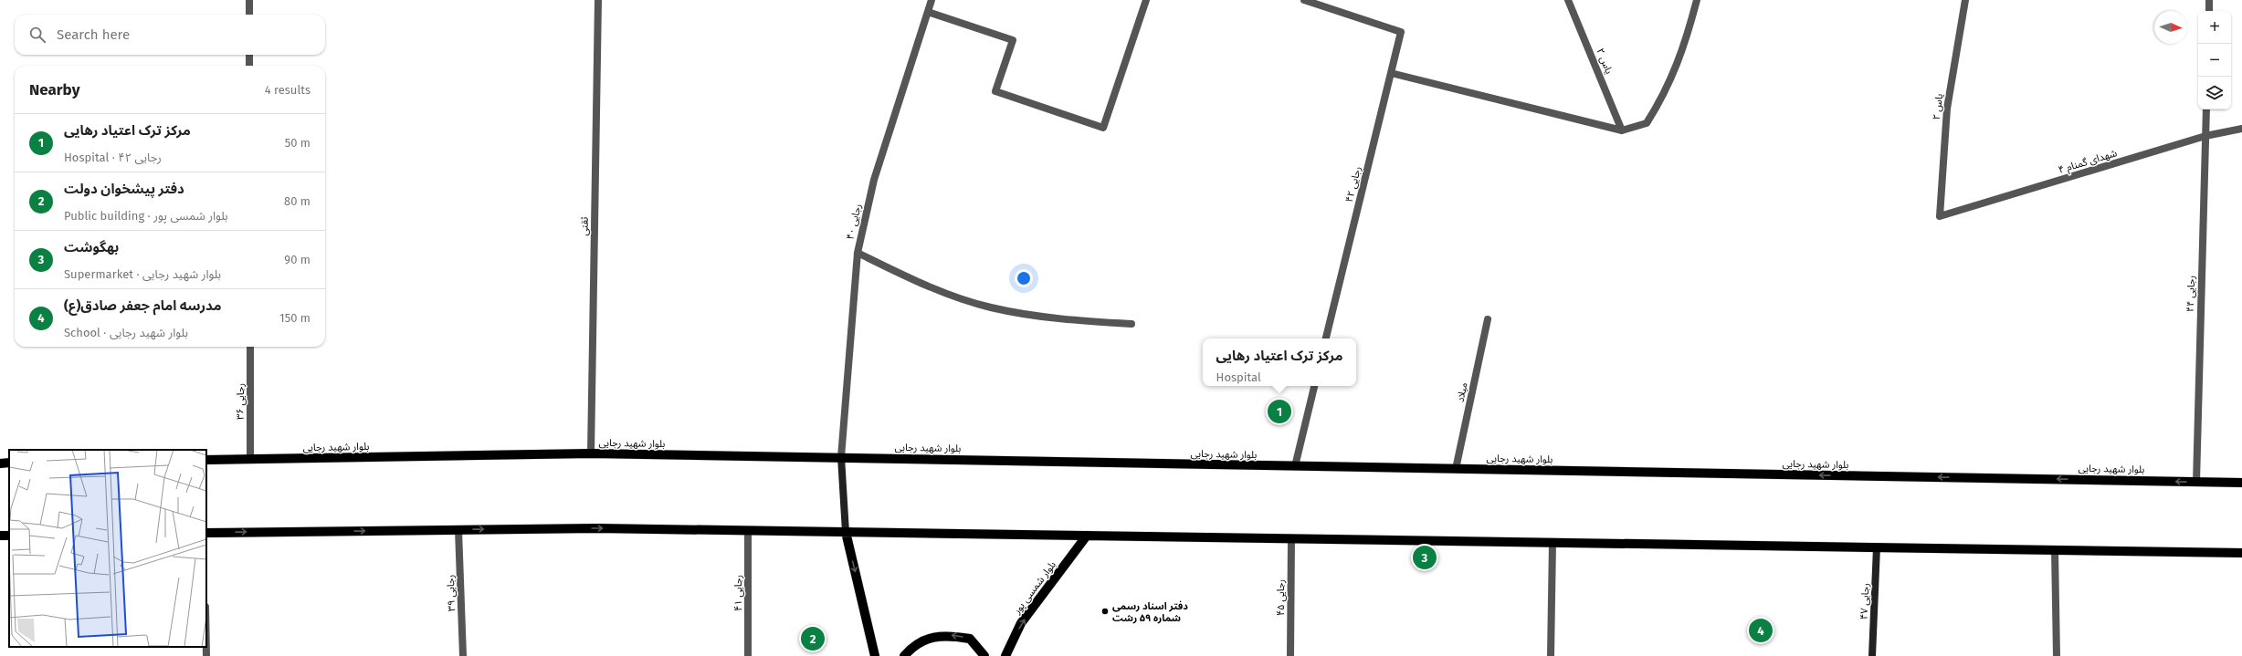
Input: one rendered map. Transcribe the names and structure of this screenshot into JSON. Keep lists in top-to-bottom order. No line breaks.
{"streets":{"main road":["بلوار شهید رجایی","بلوار شمسی پور"],"street":["یاس ۲","شهدای گمنام ۴","رجایی ۴۲","رجایی ۴۰","ثقتی","رجایی ۴۴","میلاد","رجایی ۳۶","رجایی ۳۹","رجایی ۴۱","رجایی ۴۵","رجایی ۴۷"]},"crossings":[["یاس ۲","شهدای گمنام ۴"],["شهدای گمنام ۴","رجایی ۴۴"],["رجایی ۴۰","بلوار شهید رجایی"],["ثقتی","بلوار شهید رجایی"],["رجایی ۴۴","بلوار شهید رجایی"],["میلاد","بلوار شهید رجایی"],["رجایی ۳۶","بلوار شهید رجایی"]],"one_way":["بلوار شمسی پور"],"places":["دفتر اسناد رسمی شماره ۵۹ رشت"],"north":"right","page":{"map_buttons":["+","−"],"search":"Search here","heading":["Nearby","4 results"],"list":[{"mark":"1","name":"مرکز ترک اعتیاد رهایی","note":"Hospital · رجایی ۴۲","value":"50 m"},{"mark":"2","name":"دفتر پیشخوان دولت","note":"Public building · بلوار شمسی پور","value":"80 m"},{"mark":"3","name":"بهگوشت","note":"Supermarket · بلوار شهید رجایی","value":"90 m"},{"mark":"4","name":"مدرسه امام جعفر صادق(ع)","note":"School · بلوار شهید رجایی","value":"150 m"}],"popup":["مرکز ترک اعتیاد رهایی","Hospital"],"pins":["1","3","4","2"]}}
